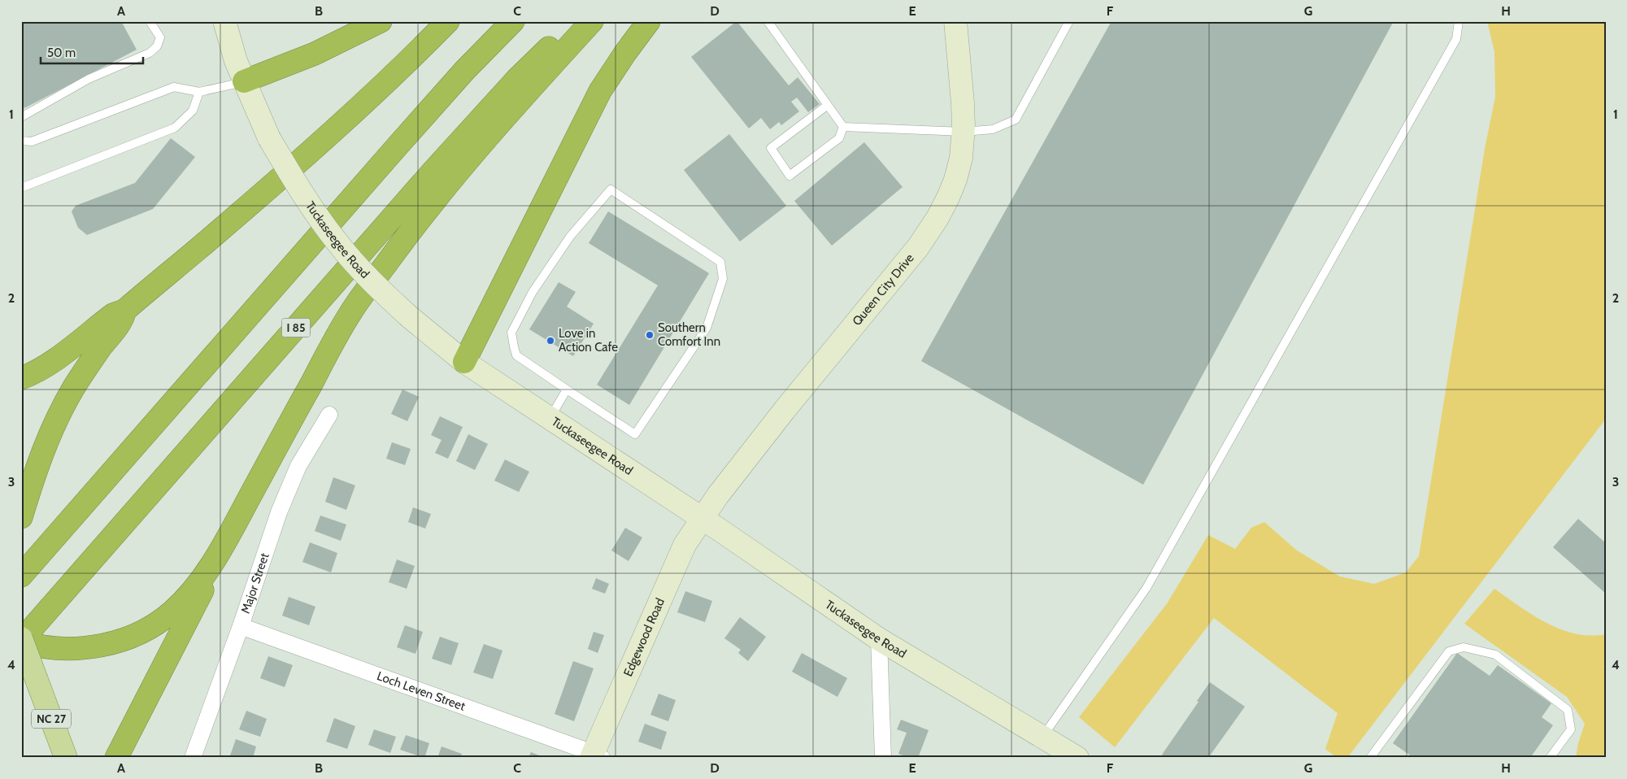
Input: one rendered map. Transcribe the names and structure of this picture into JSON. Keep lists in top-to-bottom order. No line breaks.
{"streets":{"highway":["I 85"],"main road":["NC 27"],"street":["Tuckaseegee Road","Queen City Drive","Major Street","Edgewood Road","Loch Leven Street"]},"crossings":[["Tuckaseegee Road","Queen City Drive"],["Tuckaseegee Road","Edgewood Road"],["Queen City Drive","Edgewood Road"],["I 85","NC 27"],["Major Street","Loch Leven Street"],["Edgewood Road","Loch Leven Street"]],"places":["Southern Comfort Inn","Love in Action Cafe"],"scale_bar":"50 m","grid":{"columns":["A","B","C","D","E","F","G","H"],"rows":["1","2","3","4"]}}
